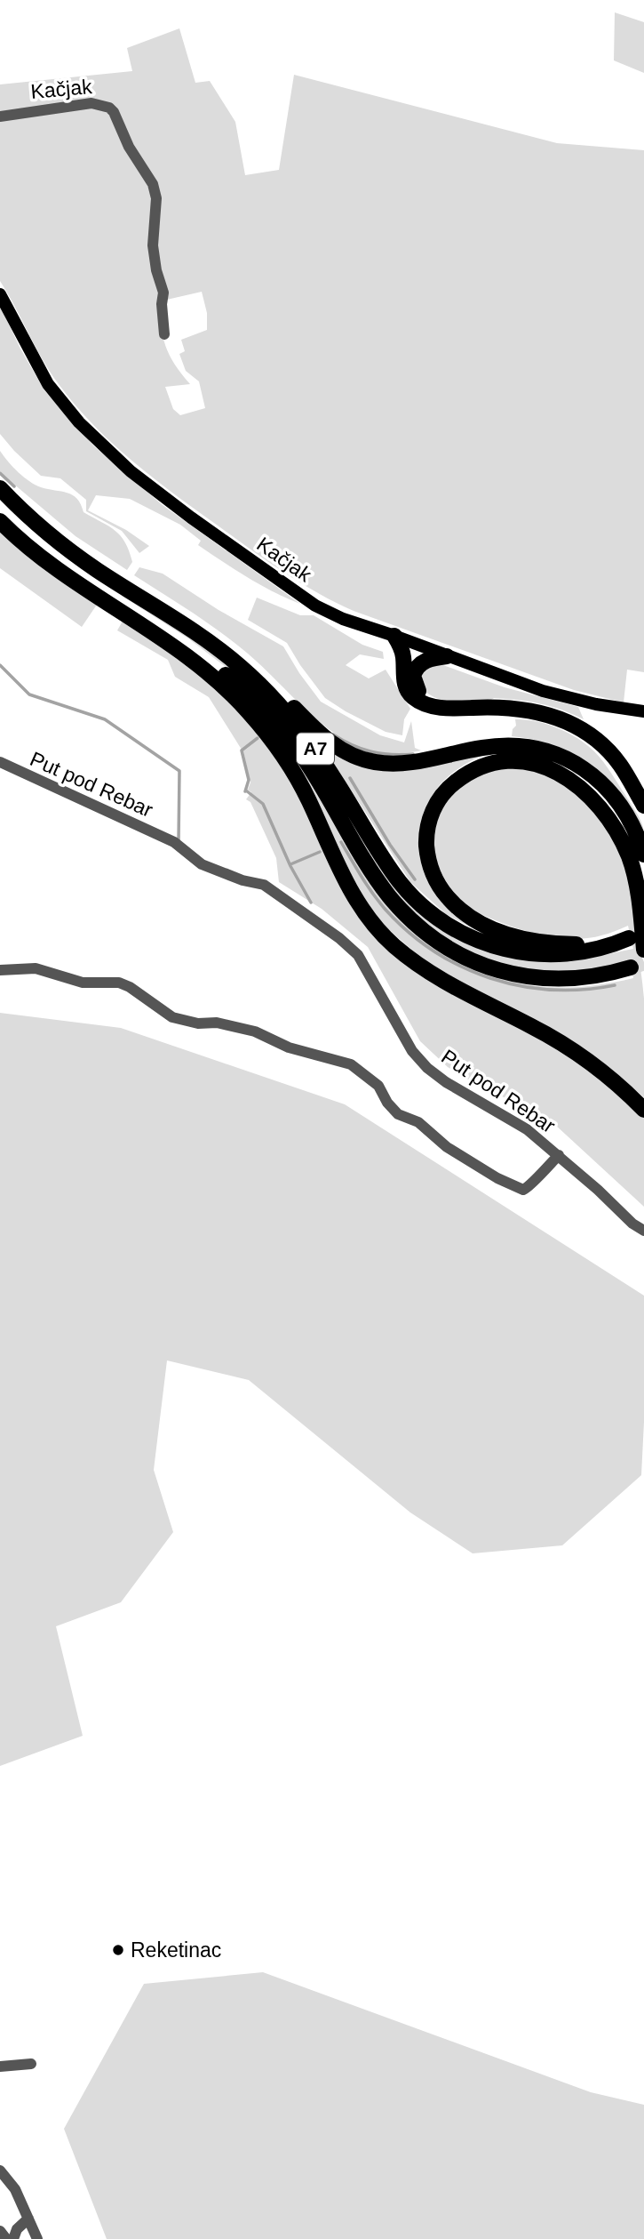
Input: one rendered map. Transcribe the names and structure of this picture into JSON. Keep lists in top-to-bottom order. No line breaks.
{"streets":{"highway":["A7"],"main road":["Kačjak"],"street":["Put pod Rebar"]},"places":["Reketinac"]}
